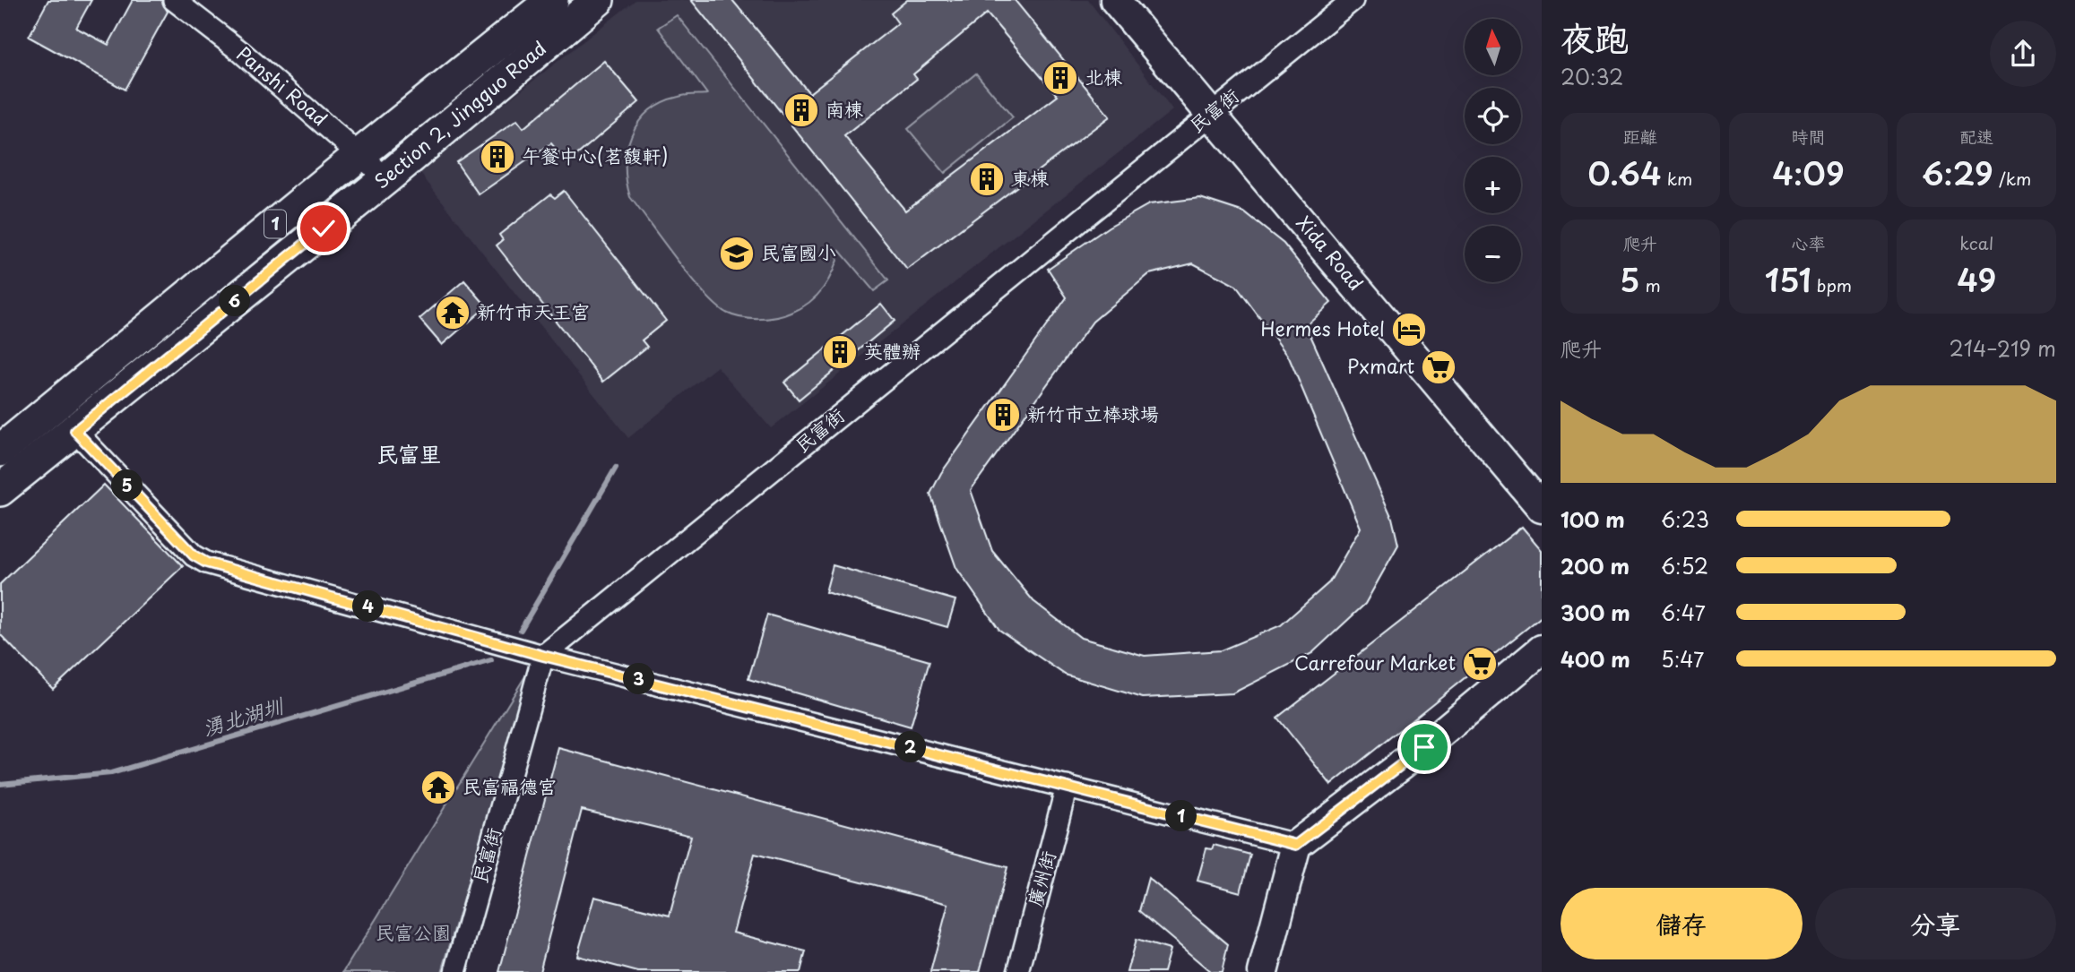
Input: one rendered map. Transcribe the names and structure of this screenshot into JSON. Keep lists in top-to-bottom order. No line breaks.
{"streets":{"main road":["Section 2, Jingguo Road","1"],"street":["Panshi Road","民富街","Xida Road","廣州街"]},"crossings":[["Panshi Road","Section 2, Jingguo Road"],["民富街","Xida Road"]],"districts":["民富里"],"water":["湧北湖圳"],"parks":["民富公園"],"places":{"building":["北棟","南棟","午餐中心(茗馥軒)","東棟","英體辦","新竹市立棒球場"],"school or university":["民富國小"],"temple":["新竹市天王宮","民富福德宮"],"hotel":["Hermes Hotel"],"supermarket":["Pxmart","Carrefour Market"]},"north":"top","page":{"heading":["夜跑","20:32"],"map_buttons":["+","−"],"stats":[["距離","0.64 km"],["時間","4:09"],["配速","6:29 /km"],["爬升","5 m"],["心率","151 bpm"],["kcal","49"]],"pins":["6","5","4","3","2","1"],"chart":["爬升","214–219 m"],"list":[{"name":"100 m","note":"6:23"},{"name":"200 m","note":"6:52"},{"name":"300 m","note":"6:47"},{"name":"400 m","note":"5:47"}],"buttons":["儲存","分享"]}}
